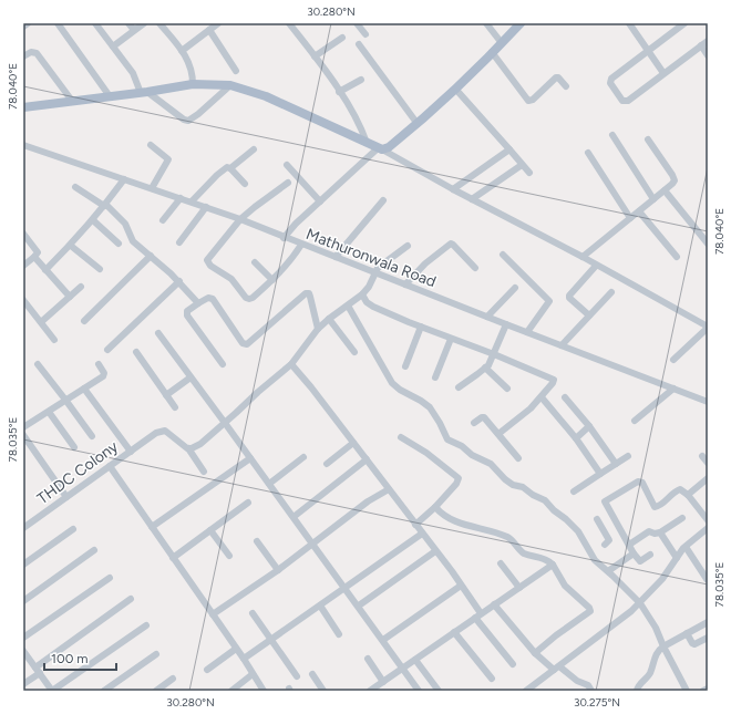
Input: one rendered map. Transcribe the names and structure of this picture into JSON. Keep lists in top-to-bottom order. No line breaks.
{"streets":{"street":["Mathuronwala Road","THDC Colony"]},"scale_bar":"100 m","coordinates":["30.280°N","78.040°E","78.035°E","30.275°N"]}
